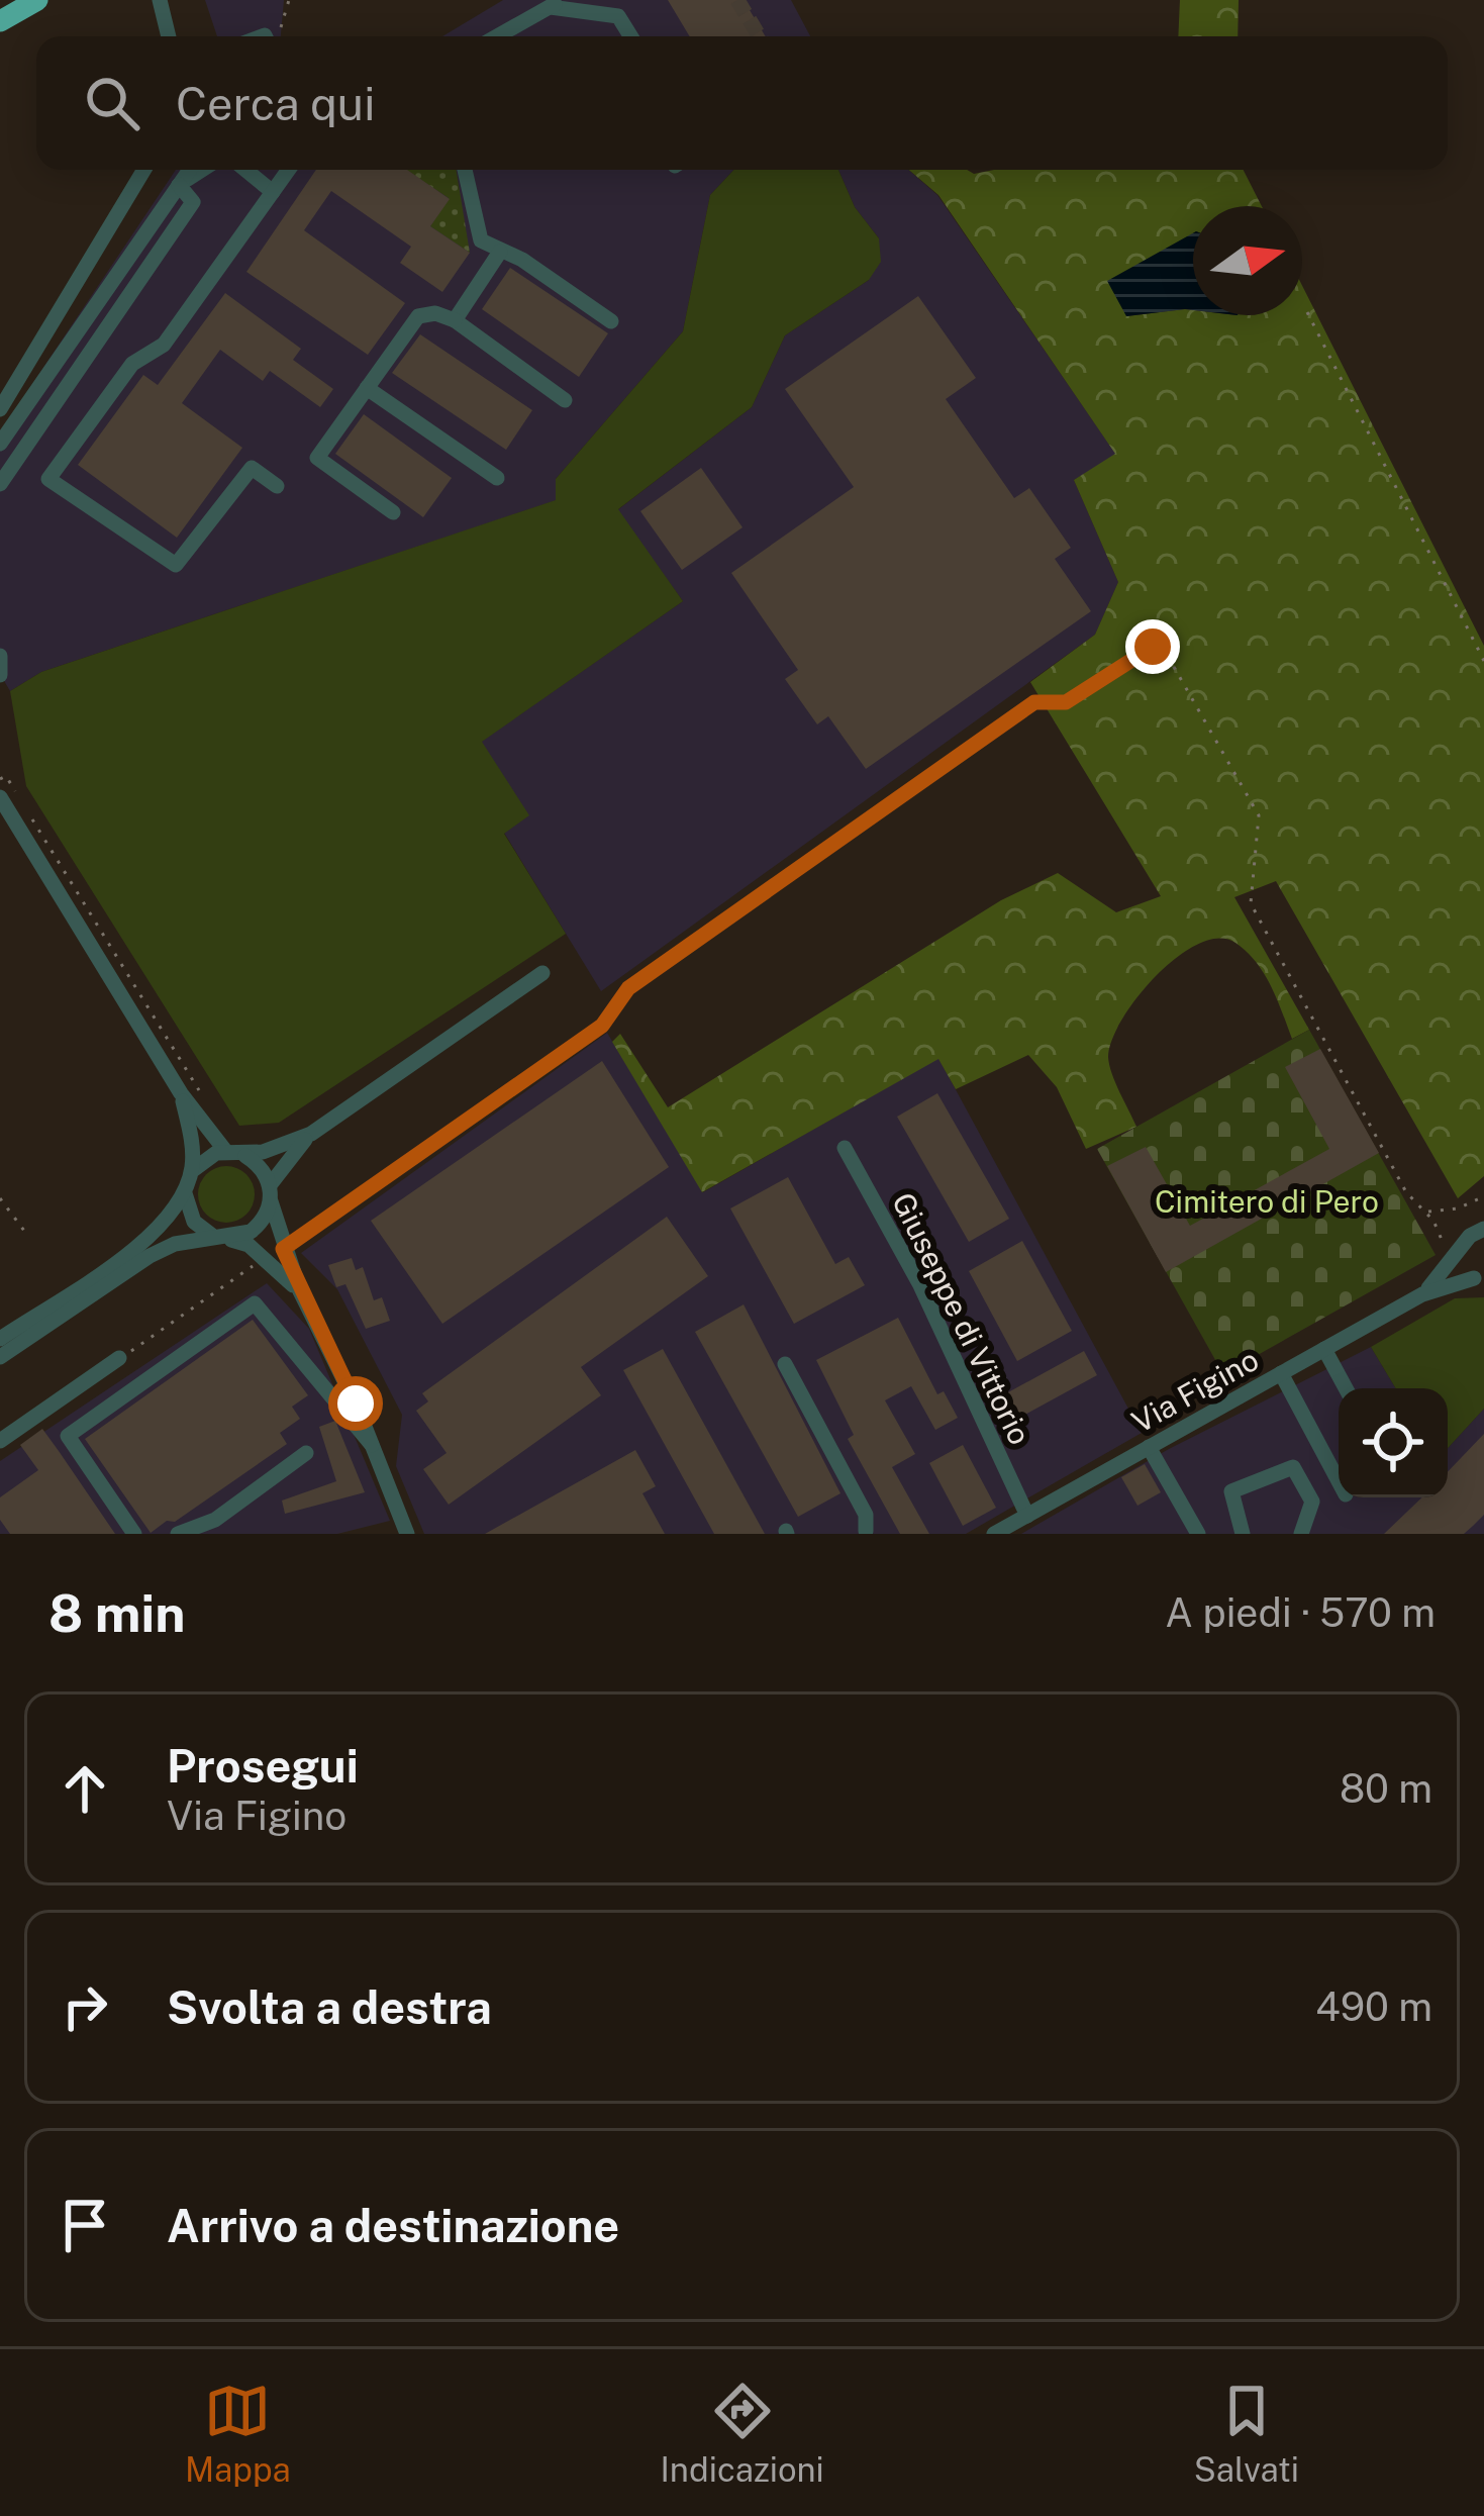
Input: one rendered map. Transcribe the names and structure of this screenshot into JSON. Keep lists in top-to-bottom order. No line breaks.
{"streets":{"street":["Giuseppe di Vittorio","Via Figino"]},"crossings":[["Giuseppe di Vittorio","Via Figino"]],"parks":["Cimitero di Pero"],"north":"right","page":{"search":"Cerca qui","heading":["8 min","A piedi · 570 m"],"list":[["Prosegui","Via Figino","80 m"],["Svolta a destra","490 m"],"Arrivo a destinazione"],"nav":["Mappa","Indicazioni","Salvati"]}}
